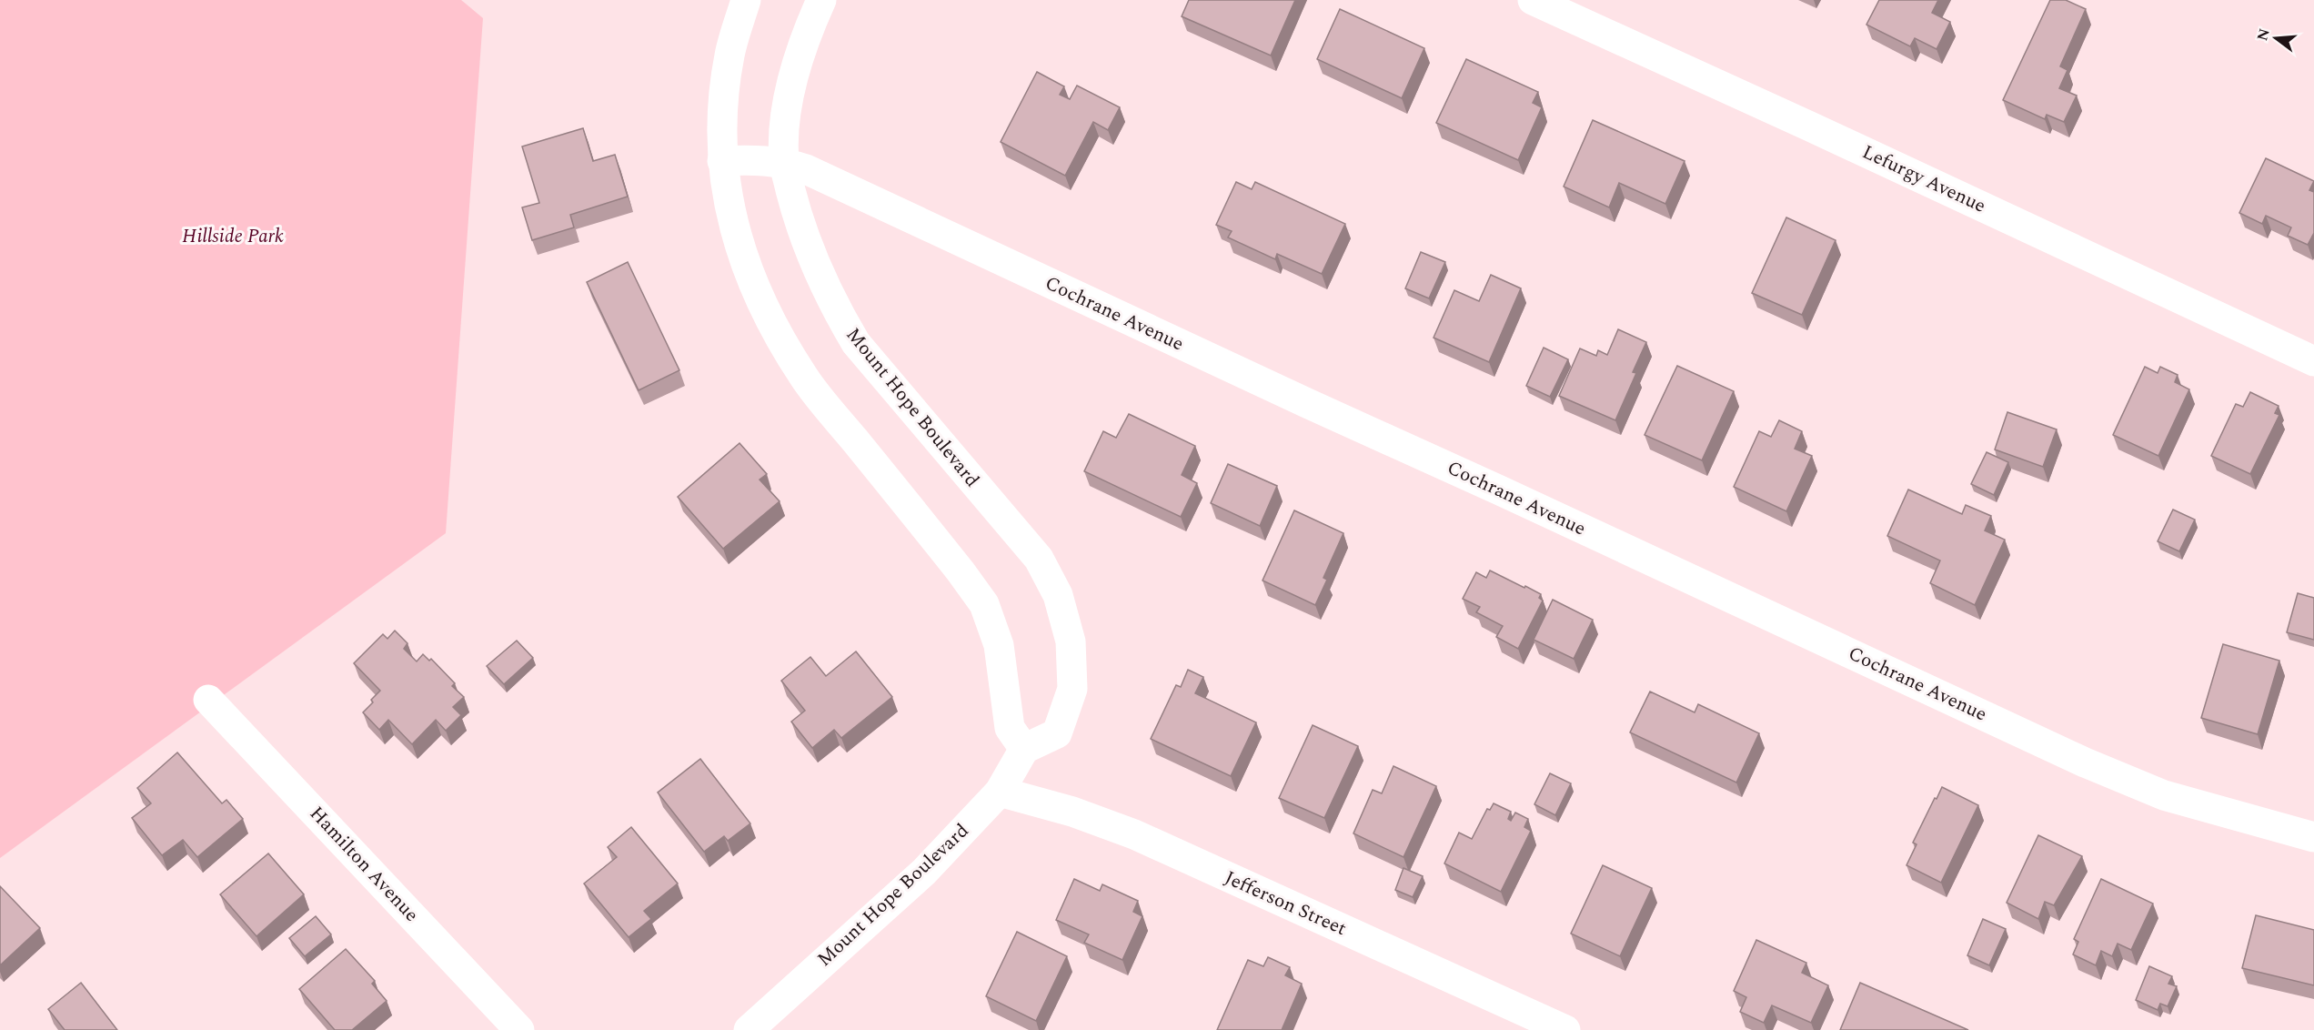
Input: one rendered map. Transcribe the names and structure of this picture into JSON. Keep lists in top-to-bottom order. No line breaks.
{"streets":{"street":["Lefurgy Avenue","Cochrane Avenue","Mount Hope Boulevard","Hamilton Avenue","Jefferson Street"]},"crossings":[["Cochrane Avenue","Mount Hope Boulevard"],["Mount Hope Boulevard","Jefferson Street"]],"parks":["Hillside Park"],"north":"left"}
